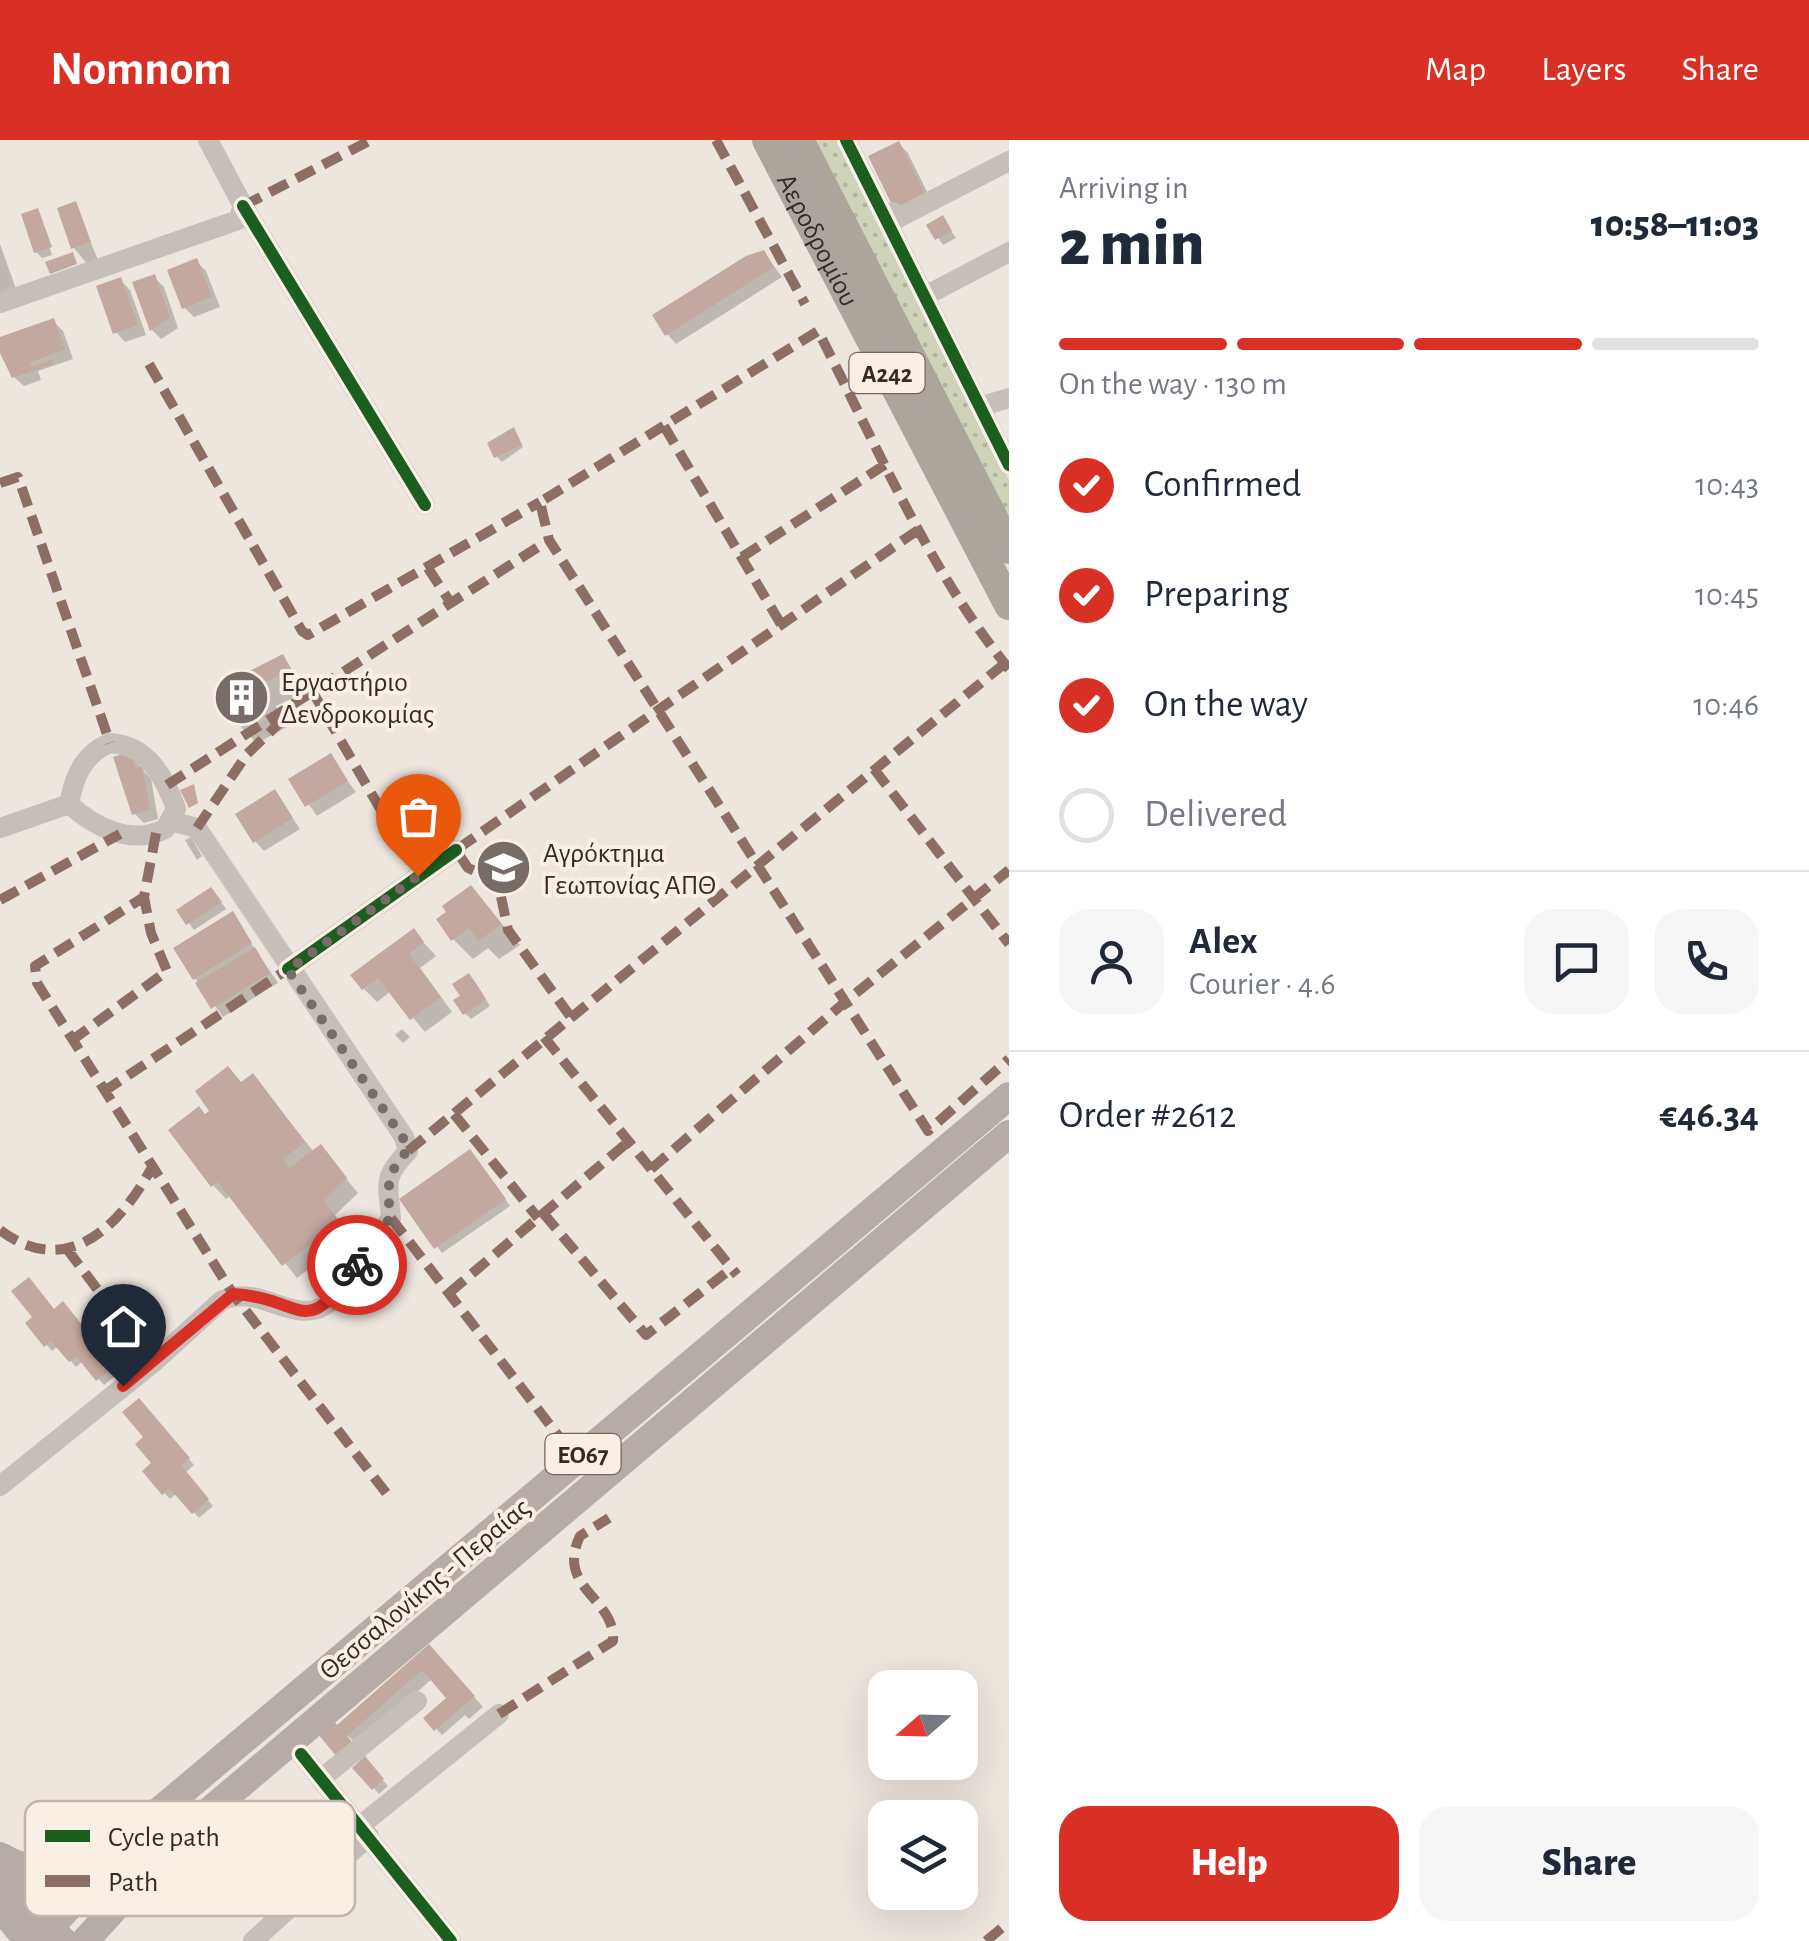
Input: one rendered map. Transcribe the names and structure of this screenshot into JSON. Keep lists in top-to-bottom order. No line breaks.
{"streets":{"highway":["Αεροδρομίου","Α242"],"main road":["ΕΟ67","Θεσσαλονίκης - Περαίας"]},"places":{"building":["Εργαστήριο Δενδροκομίας"],"school or university":["Αγρόκτημα Γεωπονίας ΑΠΘ"]},"legend":["Cycle path","Path"],"north":"left","page":{"header":"Nomnom","nav":["Map","Layers","Share"],"heading":["2 min","Arriving in","10:58–11:03"],"panel":["Alex","Courier · 4.6","Order #2612","€46.34"],"bar":"On the way · 130 m","list":[["Confirmed","10:43"],["Preparing","10:45"],["On the way","10:46"],"Delivered"],"buttons":["Help","Share"]}}
